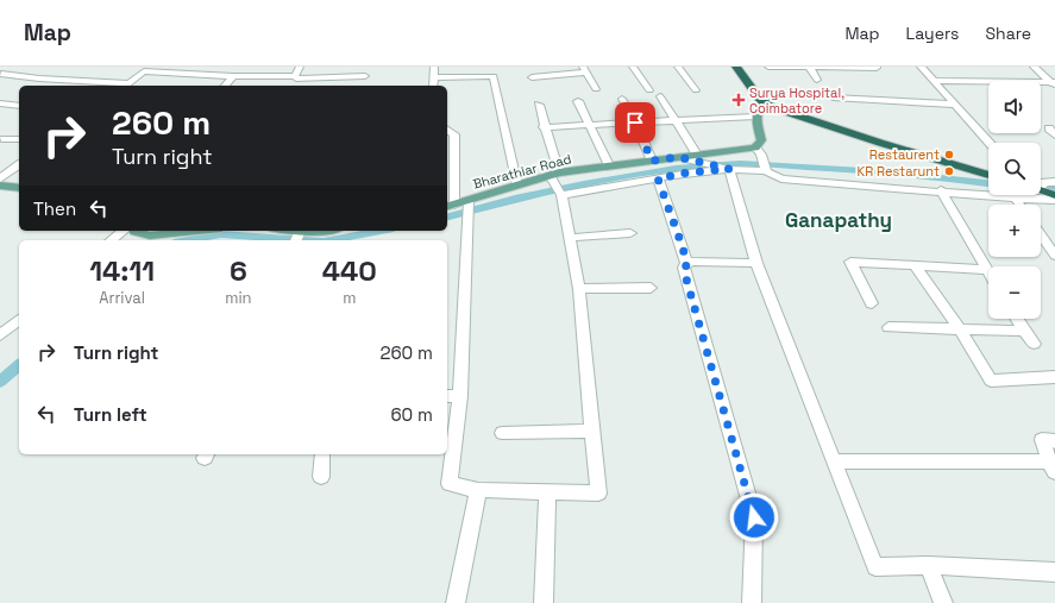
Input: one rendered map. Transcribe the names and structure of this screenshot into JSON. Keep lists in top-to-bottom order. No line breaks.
{"streets":{"main road":["Bharathiar Road"]},"districts":["Ganapathy"],"places":{"health":["Surya Hospital, Coimbatore"],"other":["Restaurent","KR Restarunt"]},"page":{"header":"Map","nav":["Map","Layers","Share"],"map_buttons":["+","−"],"turn":["260 m","Turn right"],"then":"Then","eta":["14:11","Arrival","6","min","440","m"],"list":[{"name":"Turn right","value":"260 m"},{"name":"Turn left","value":"60 m"}]}}
